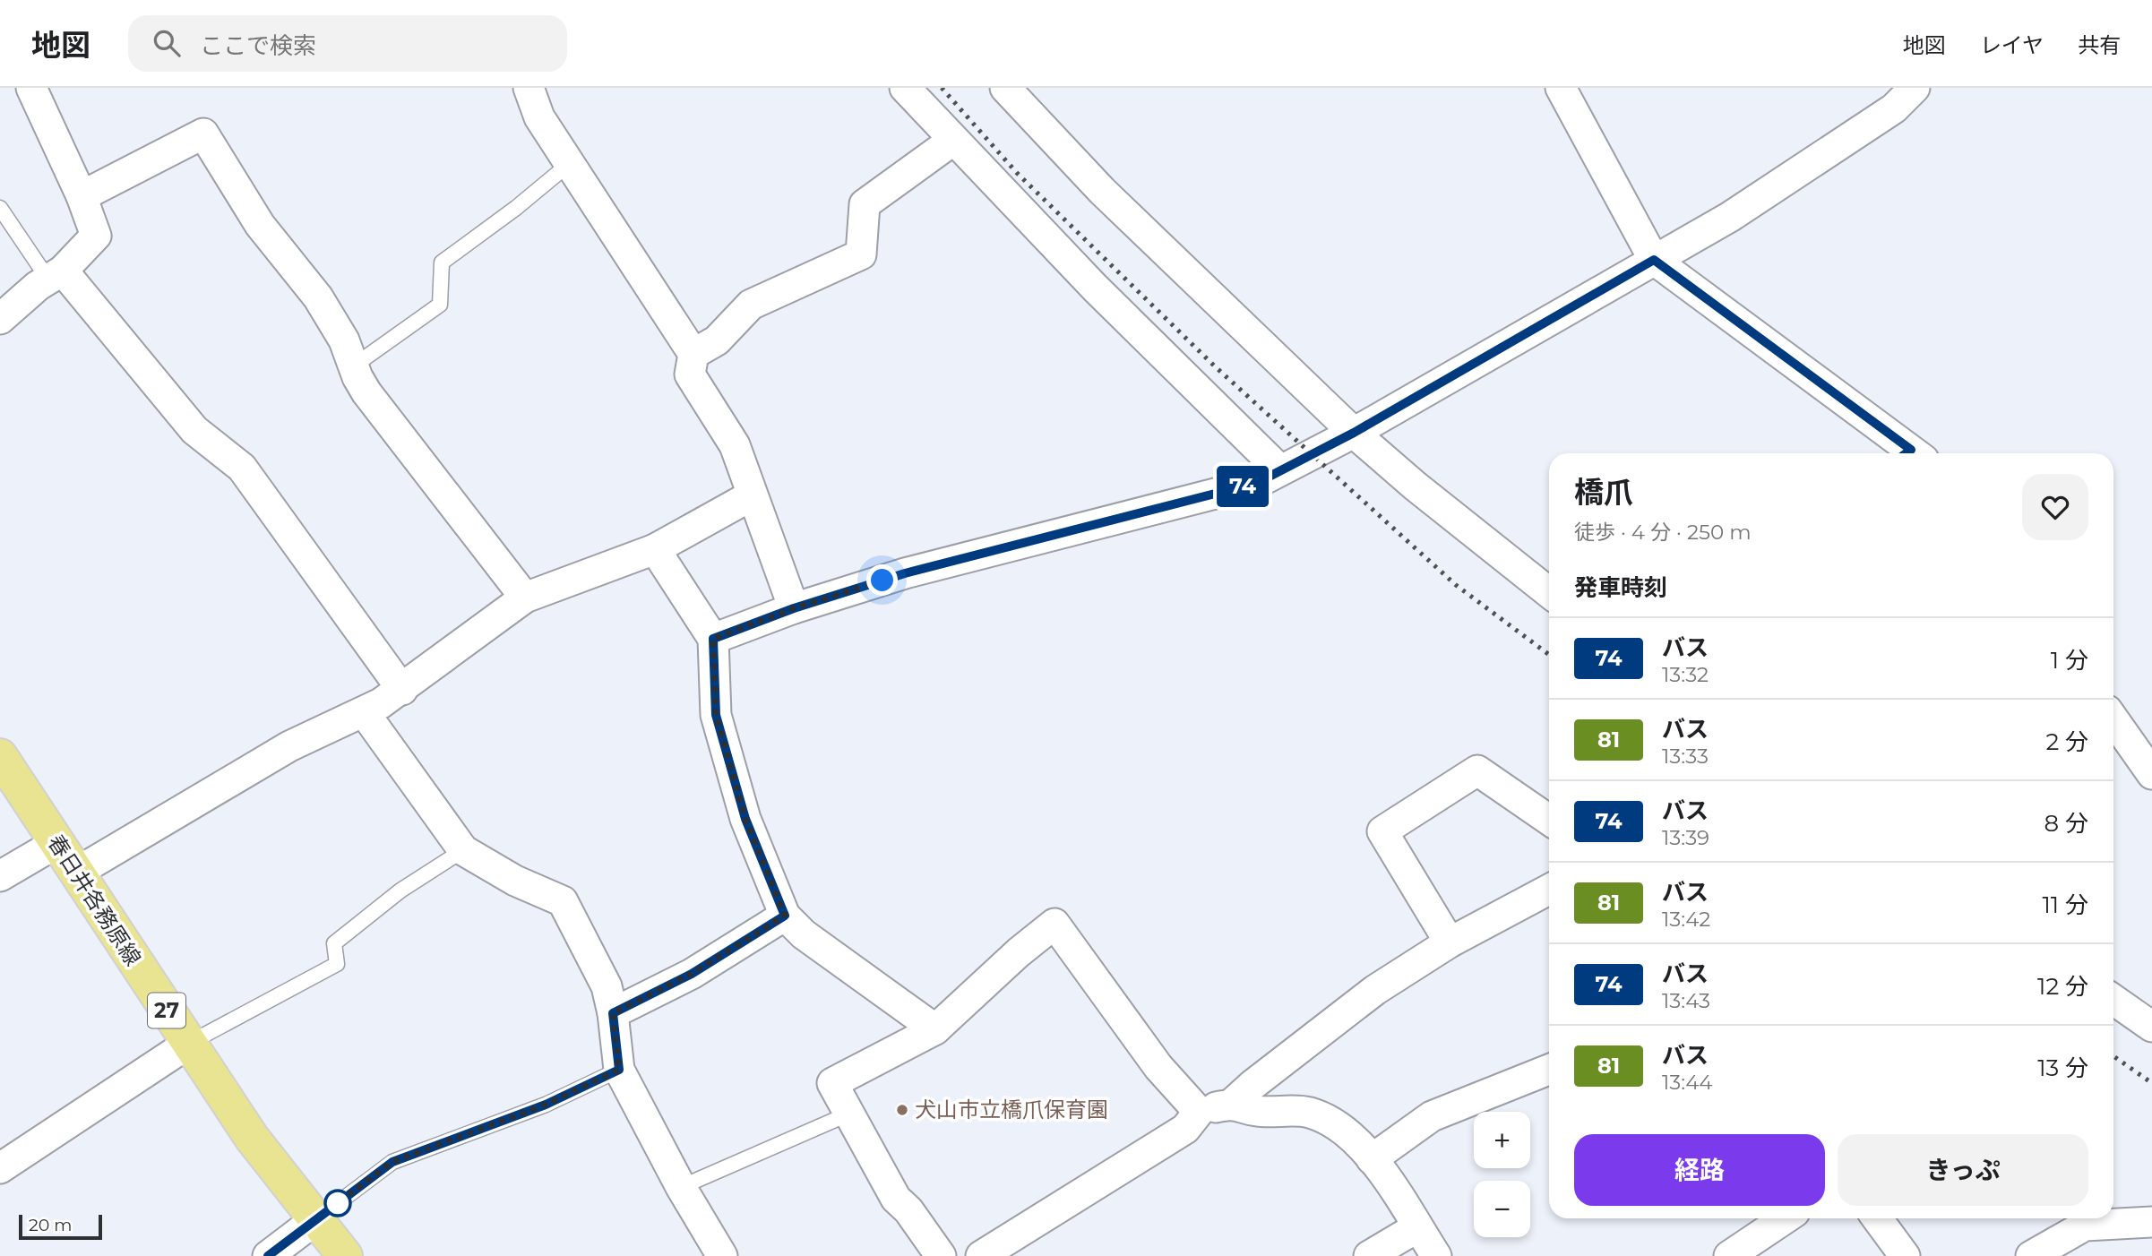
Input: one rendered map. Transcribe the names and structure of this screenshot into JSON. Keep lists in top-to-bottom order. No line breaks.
{"streets":{"main road":["春日井各務原線","27"]},"places":["犬山市立橋爪保育園"],"lines":["bus line 74"],"scale_bar":"20 m","page":{"header":"地図","search":"ここで検索","nav":["地図","レイヤ","共有"],"on_map":"74","heading":[["橋爪","徒歩 · 4 分 · 250 m"],"発車時刻"],"list":[{"mark":"74","name":"バス","note":"13:32","value":"1 分"},{"mark":"81","name":"バス","note":"13:33","value":"2 分"},{"mark":"74","name":"バス","note":"13:39","value":"8 分"},{"mark":"81","name":"バス","note":"13:42","value":"11 分"},{"mark":"74","name":"バス","note":"13:43","value":"12 分"},{"mark":"81","name":"バス","note":"13:44","value":"13 分"}],"map_buttons":["+","−"],"buttons":["経路","きっぷ"],"scale":"20 m"}}
